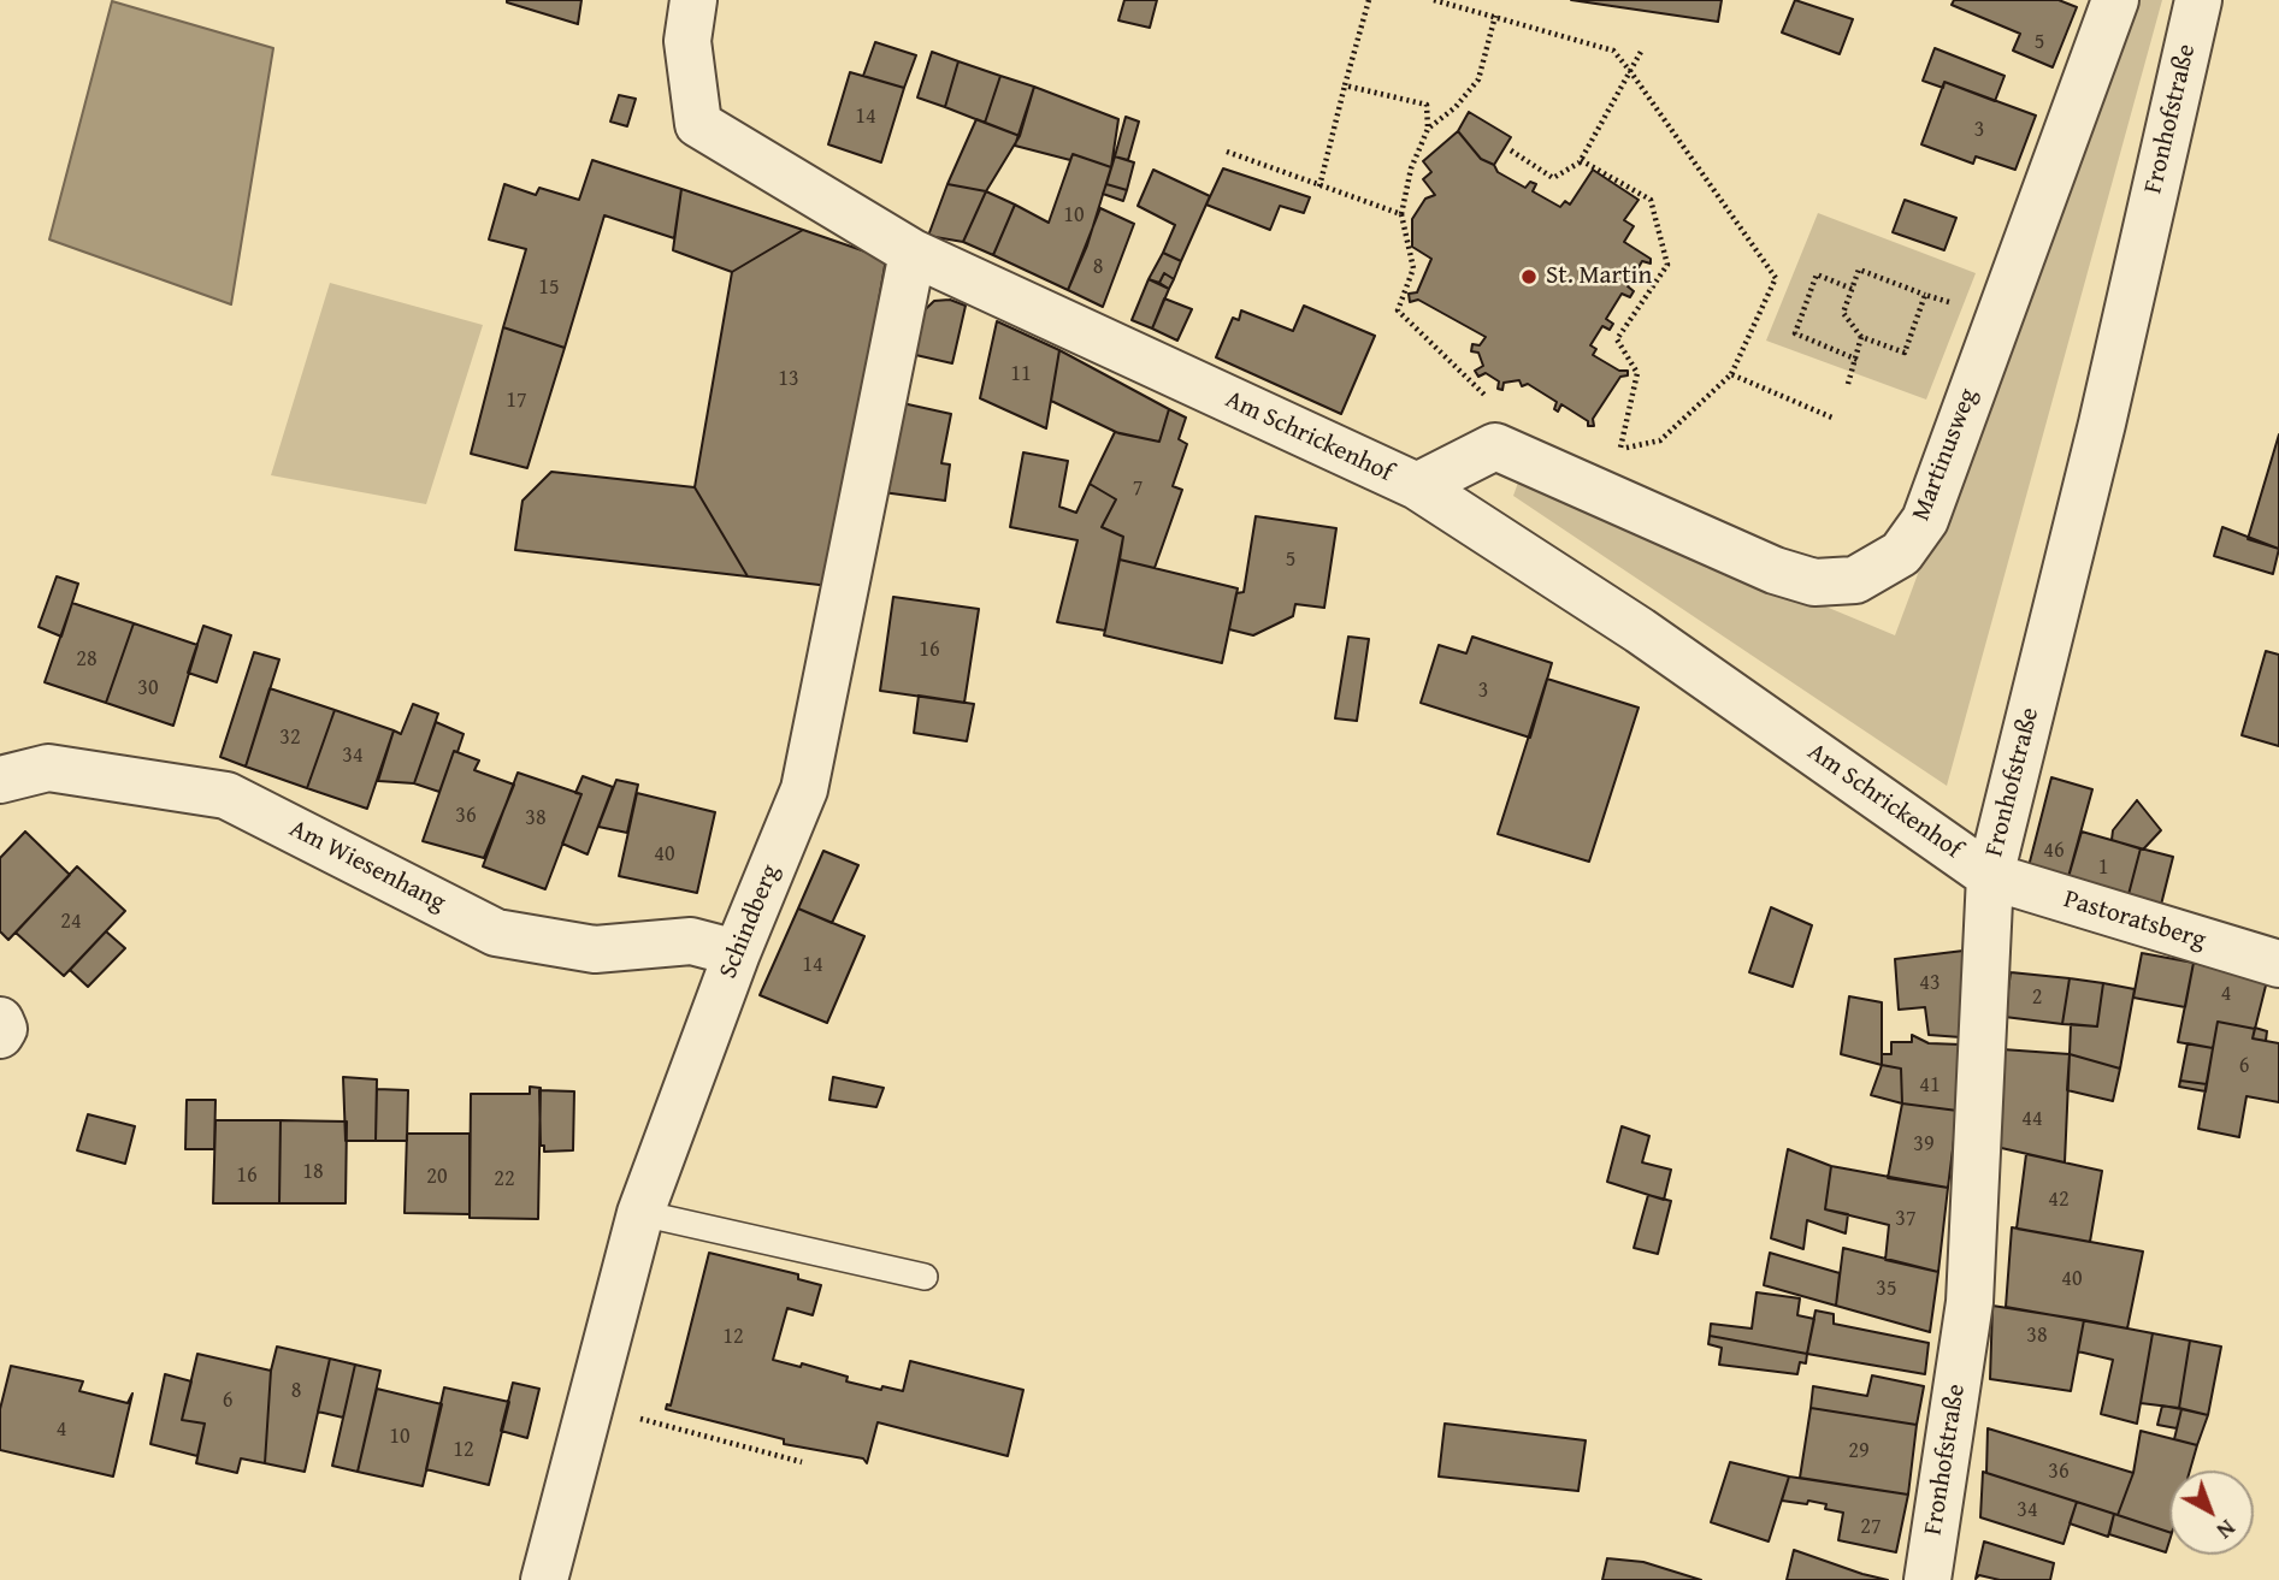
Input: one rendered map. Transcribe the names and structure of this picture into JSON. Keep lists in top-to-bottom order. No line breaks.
{"streets":{"street":["Fronhofstraße","Am Schrickenhof","Martinusweg","Am Wiesenhang","Pastoratsberg","Schindberg"]},"crossings":[["Fronhofstraße","Am Schrickenhof"],["Fronhofstraße","Pastoratsberg"],["Am Schrickenhof","Martinusweg"],["Am Schrickenhof","Pastoratsberg"],["Am Schrickenhof","Schindberg"],["Am Wiesenhang","Schindberg"]],"places":["St. Martin"],"house_numbers":["5","14","3","10","8","15","11","13","17","7","5","16","28","30","3","32","34","36","38","46","40","1","24","14","43","4","2","6","41","44","39","18","16","20","22","42","37","40","35","38","12","8","6","4","10","12","29","36","34","27"],"north":"bottom right"}
